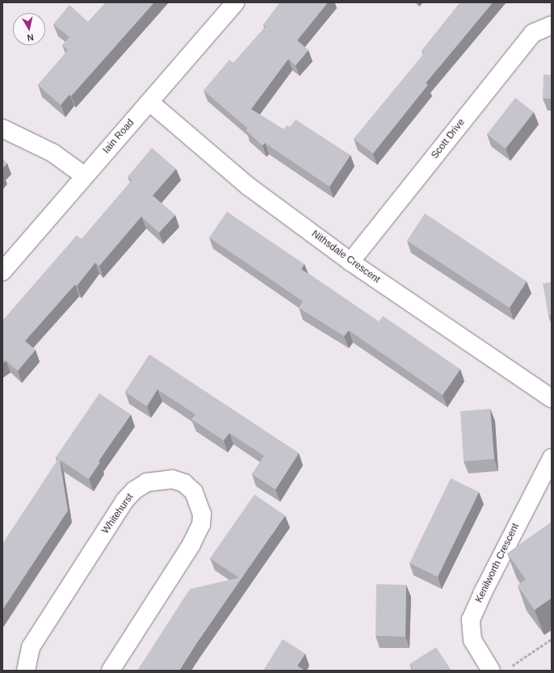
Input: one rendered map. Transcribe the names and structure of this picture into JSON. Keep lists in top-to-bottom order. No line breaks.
{"streets":{"street":["Iain Road","Scott Drive","Nithsdale Crescent","Whitehurst","Kenilworth Crescent"]},"crossings":[["Iain Road","Nithsdale Crescent"],["Scott Drive","Nithsdale Crescent"]],"north":"bottom"}
